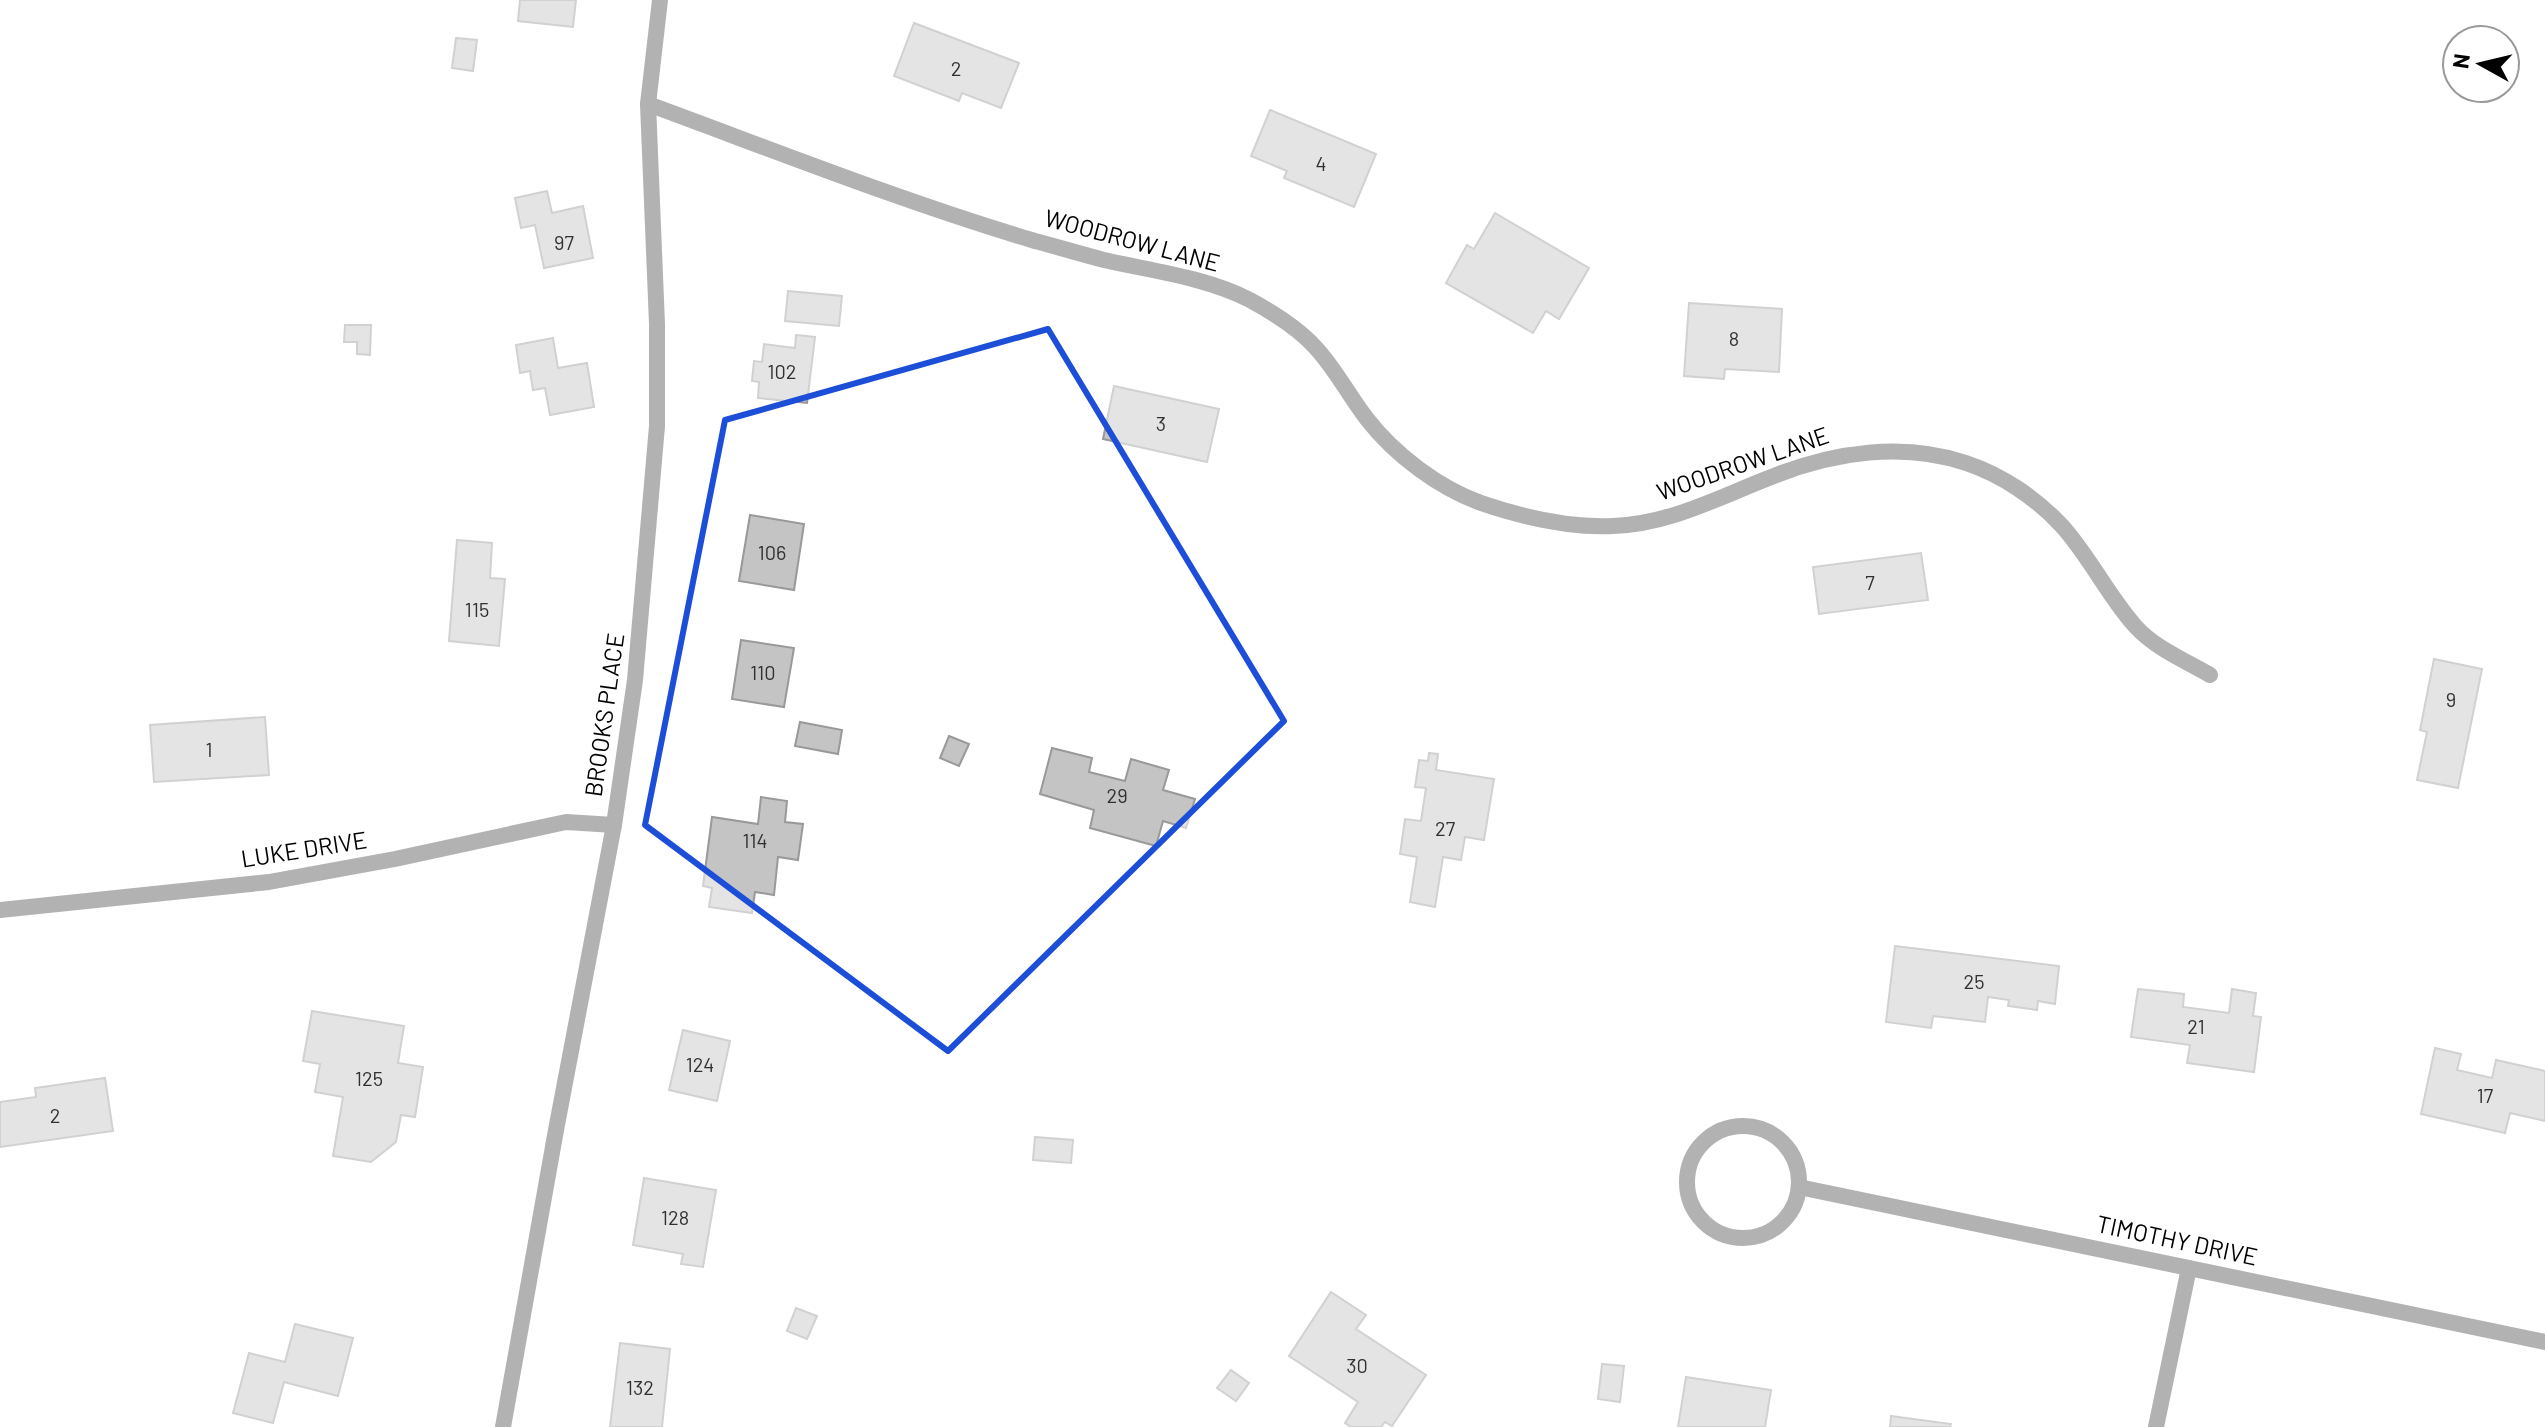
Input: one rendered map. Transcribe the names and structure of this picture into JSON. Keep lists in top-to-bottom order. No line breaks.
{"streets":{"street":["WOODROW LANE","BROOKS PLACE","LUKE DRIVE","TIMOTHY DRIVE"]},"crossings":[["WOODROW LANE","BROOKS PLACE"],["BROOKS PLACE","LUKE DRIVE"]],"house_numbers":["2","4","97","8","102","3","106","7","115","110","9","1","29","27","114","25","21","124","125","17","2","128","30","132"],"north":"left"}
